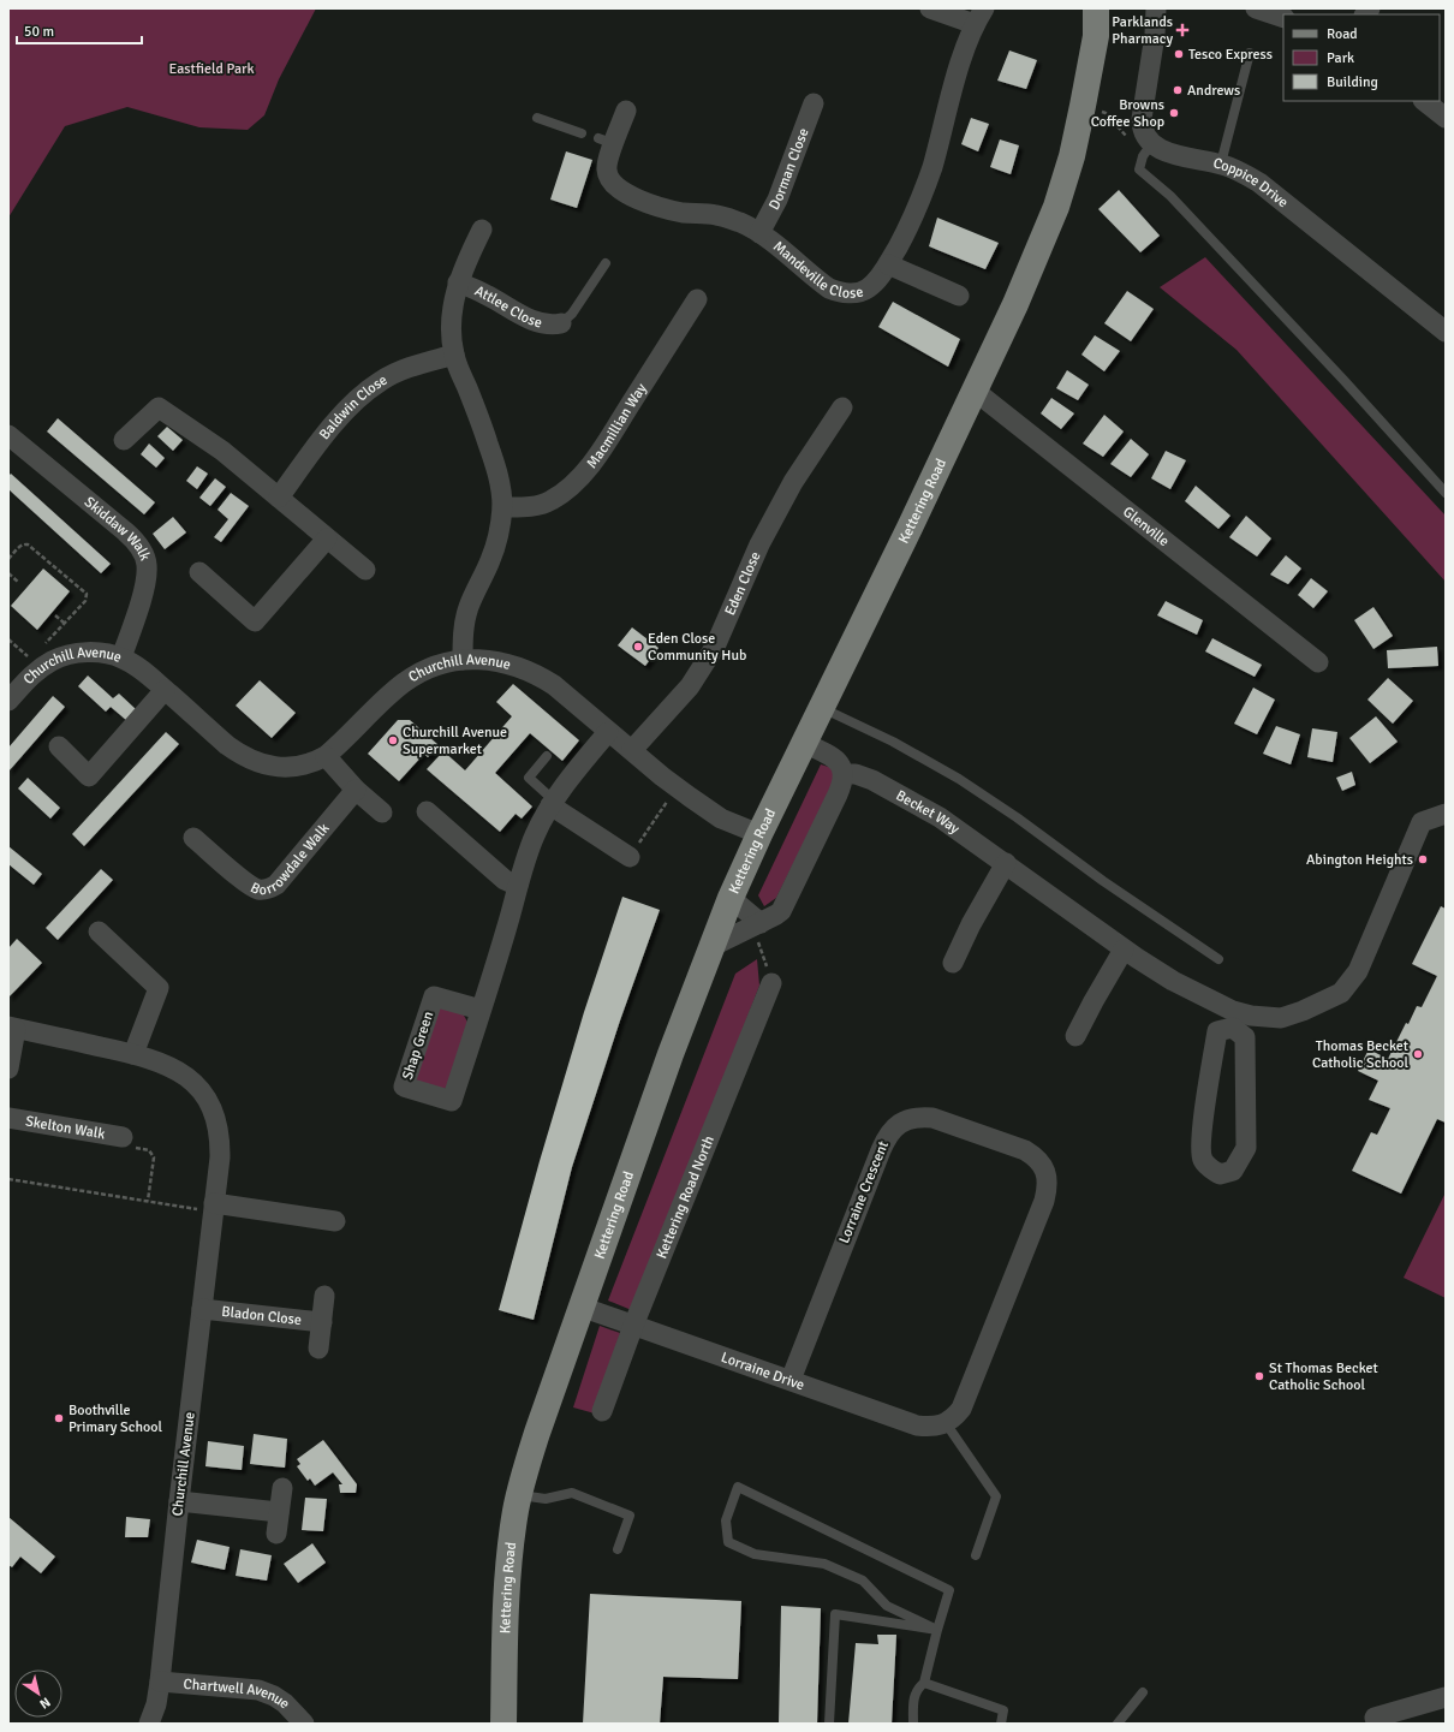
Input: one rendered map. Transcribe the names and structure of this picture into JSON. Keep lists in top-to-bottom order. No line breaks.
{"streets":{"main road":["Kettering Road"],"street":["Dorman Close","Coppice Drive","Mandeville Close","Attlee Close","Baldwin Close","Macmillian Way","Glenville","Skiddaw Walk","Eden Close","Churchill Avenue","Becket Way","Borrowdale Walk","Shap Green","Skelton Walk","Lorraine Crescent","Kettering Road North","Bladon Close","Lorraine Drive","Chartwell Avenue"]},"crossings":[["Dorman Close","Mandeville Close"],["Kettering Road","Glenville"],["Kettering Road","Churchill Avenue"],["Kettering Road","Lorraine Drive"],["Skiddaw Walk","Churchill Avenue"],["Eden Close","Churchill Avenue"],["Churchill Avenue","Shap Green"],["Churchill Avenue","Bladon Close"],["Churchill Avenue","Chartwell Avenue"],["Lorraine Crescent","Lorraine Drive"],["Kettering Road North","Lorraine Drive"]],"parks":["Eastfield Park"],"places":{"health":["Parklands Pharmacy"],"other":["Tesco Express","Andrews","Browns Coffee Shop","Eden Close Community Hub","Churchill Avenue Supermarket","Abington Heights","Thomas Becket Catholic School","St Thomas Becket Catholic School","Boothville Primary School"]},"legend":["Road","Park","Building"],"scale_bar":"50 m","north":"bottom right"}
